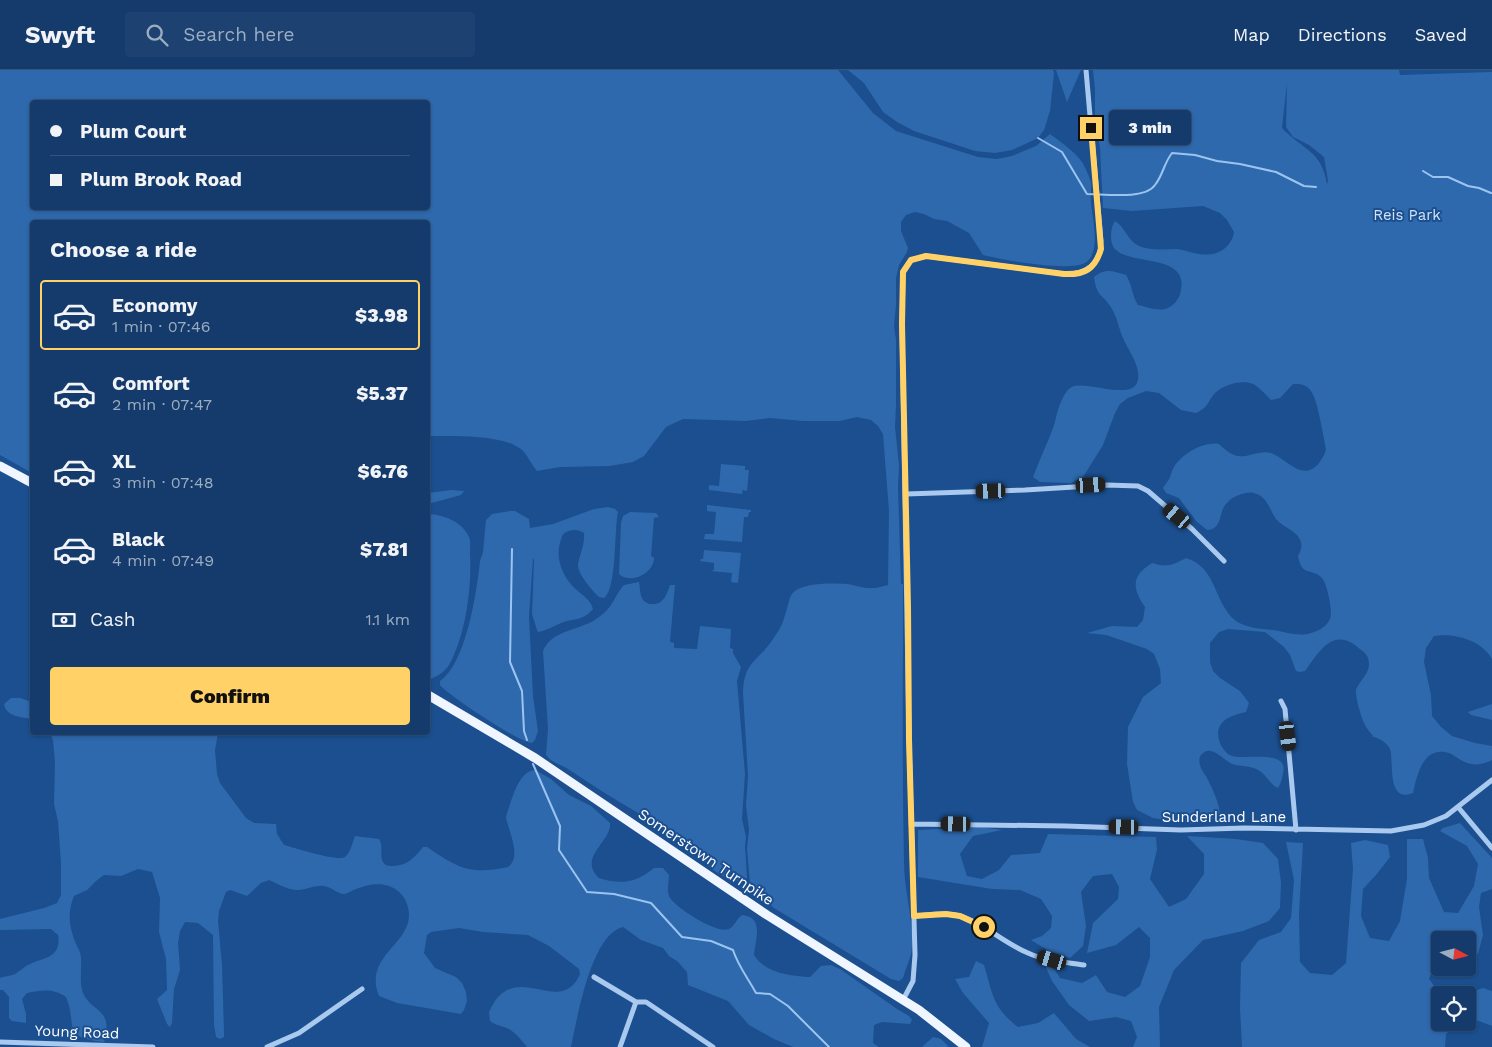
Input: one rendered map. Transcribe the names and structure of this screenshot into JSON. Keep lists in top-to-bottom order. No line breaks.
{"streets":{"main road":["Somerstown Turnpike"],"street":["Sunderland Lane","Young Road"]},"parks":["Reis Park"],"north":"right","page":{"header":"Swyft","search":"Search here","nav":["Map","Directions","Saved"],"banner":["Plum Court","Plum Brook Road"],"bubble":"3 min","heading":"Choose a ride","list":[{"name":"Economy","note":"1 min · 07:46","value":"$3.98"},{"name":"Comfort","note":"2 min · 07:47","value":"$5.37"},{"name":"XL","note":"3 min · 07:48","value":"$6.76"},{"name":"Black","note":"4 min · 07:49","value":"$7.81"}],"pay":["Cash","1.1 km"],"buttons":"Confirm"}}
